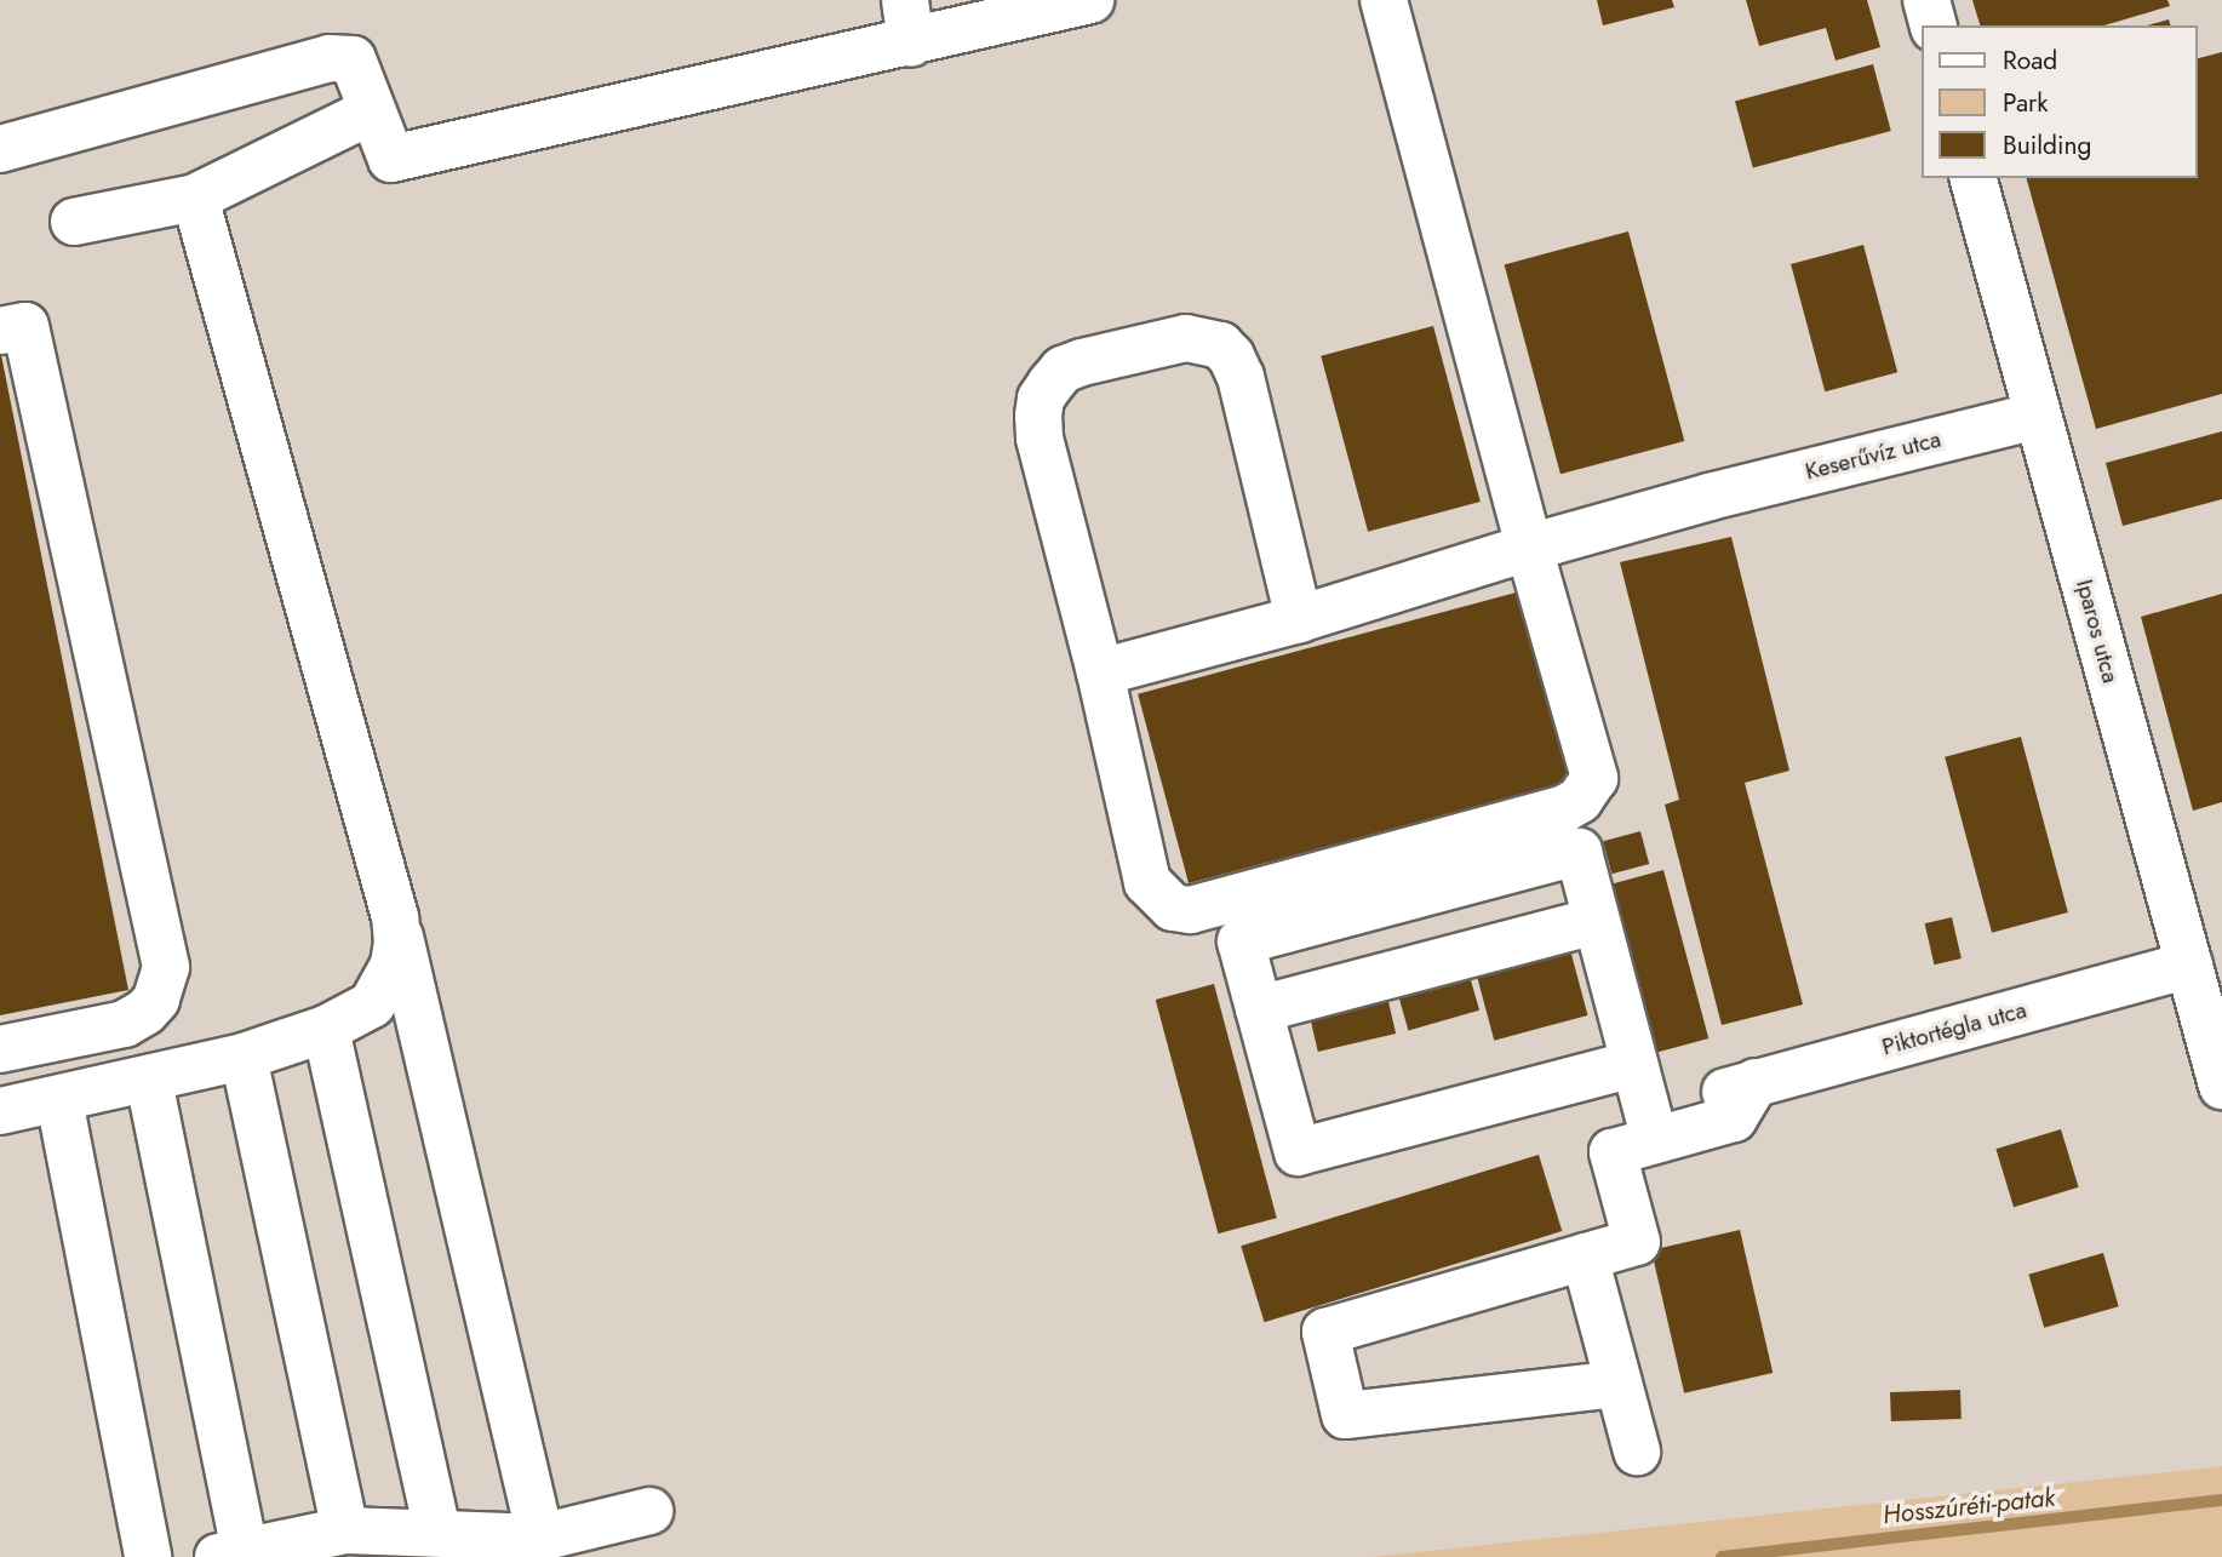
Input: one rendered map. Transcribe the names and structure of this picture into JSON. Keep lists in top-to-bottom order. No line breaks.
{"streets":{"street":["Keserűvíz utca","Iparos utca","Piktortégla utca"]},"crossings":[["Keserűvíz utca","Iparos utca"],["Iparos utca","Piktortégla utca"]],"water":["Hosszúréti-patak"],"legend":["Road","Park","Building"]}
